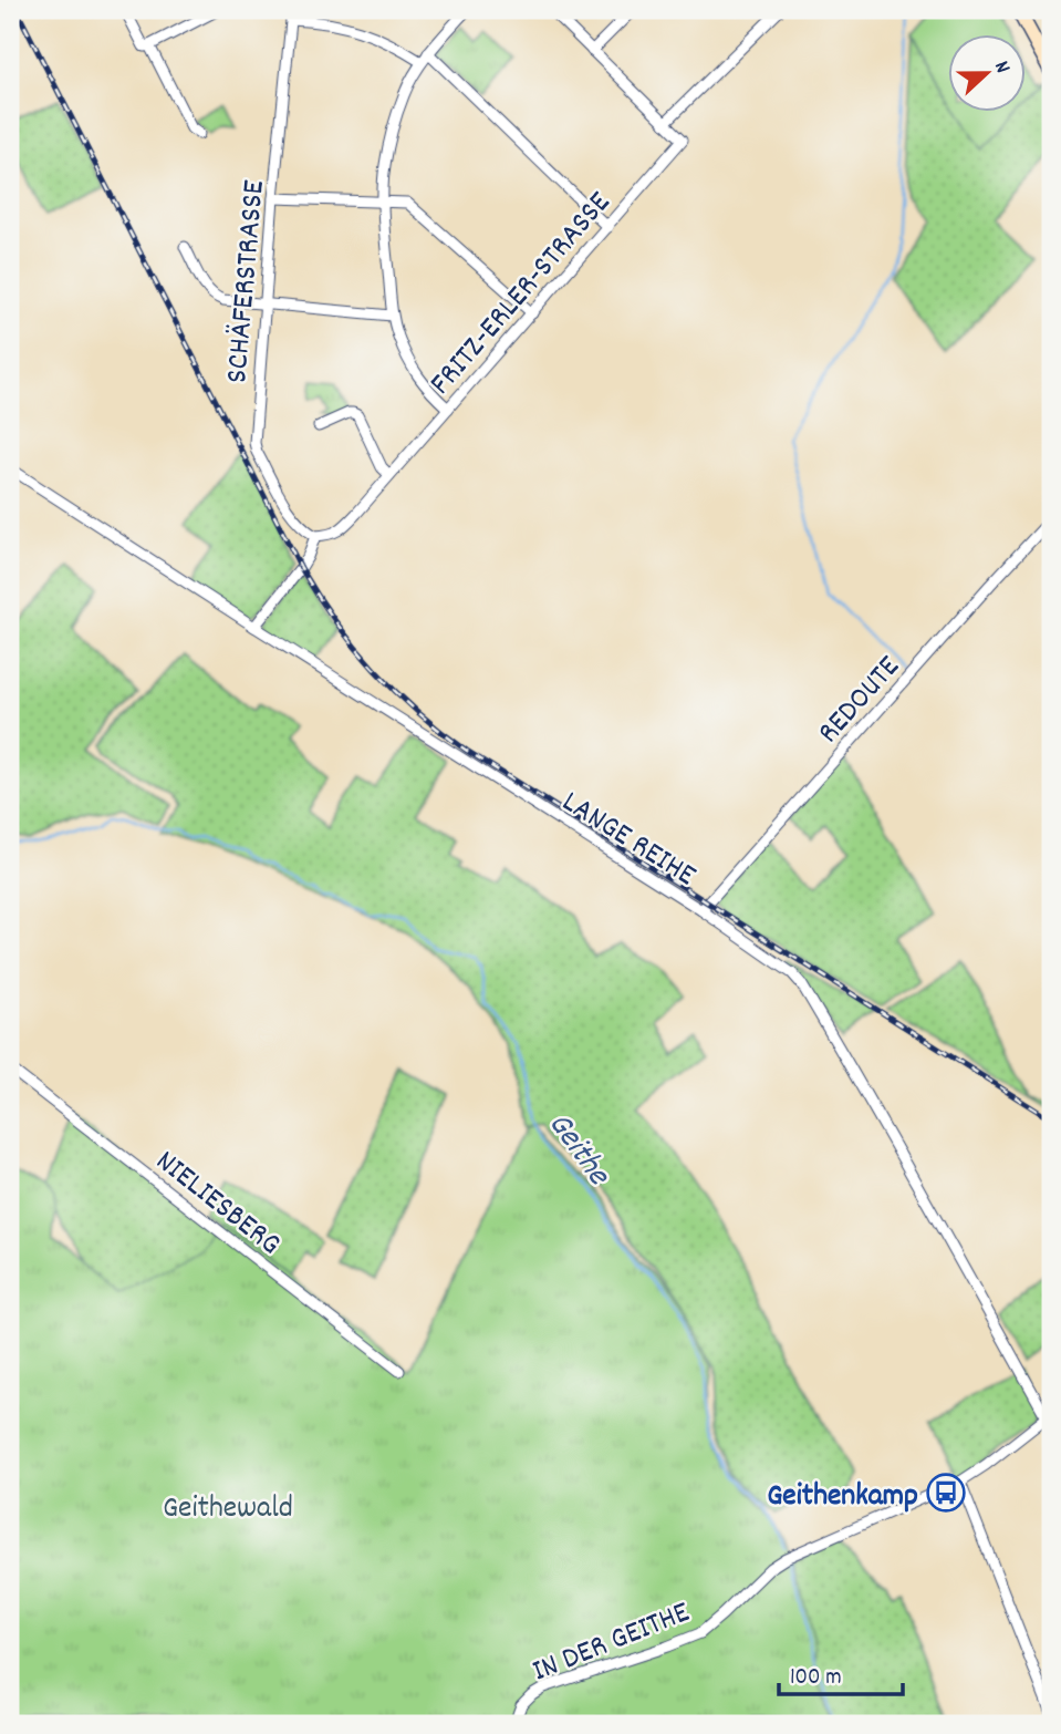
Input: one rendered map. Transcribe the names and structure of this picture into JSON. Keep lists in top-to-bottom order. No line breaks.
{"streets":{"street":["SCHÄFERSTRASSE","FRITZ-ERLER-STRASSE","REDOUTE","LANGE REIHE","NIELIESBERG","IN DER GEITHE"]},"crossings":[["SCHÄFERSTRASSE","FRITZ-ERLER-STRASSE"],["REDOUTE","LANGE REIHE"],["LANGE REIHE","IN DER GEITHE"]],"water":["Geithe"],"parks":["Geithewald"],"places":{"bus stop":["Geithenkamp"]},"scale_bar":"100 m","north":"right"}
